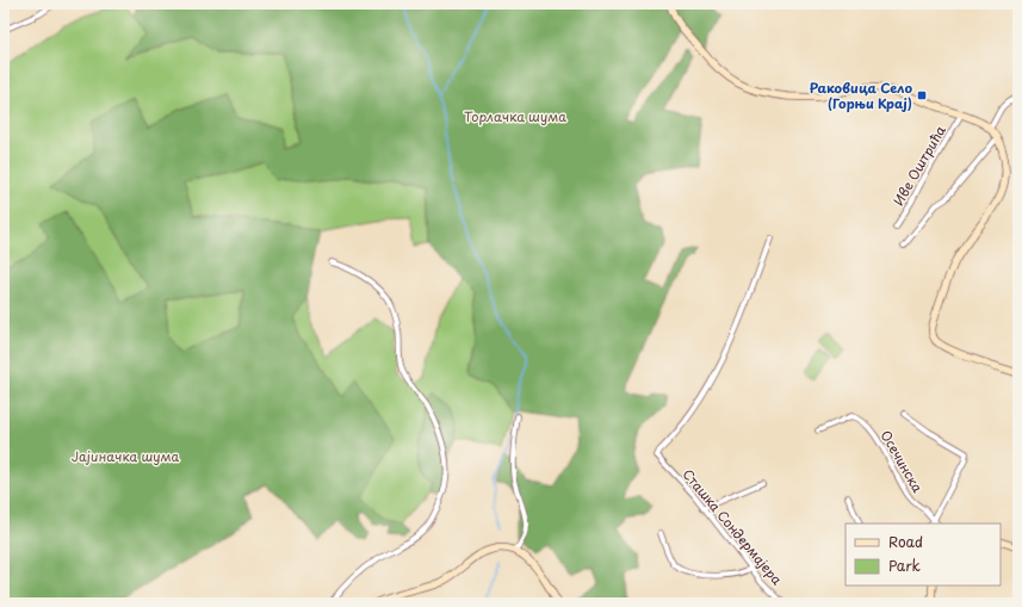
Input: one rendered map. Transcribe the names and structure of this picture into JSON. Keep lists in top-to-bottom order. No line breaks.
{"streets":{"street":["Иве Оштрића","Осечинска","Сташка Сондермајера"]},"parks":["Торлачка шума","Јајиначка шума"],"places":{"transit":["Раковица Село (Горњи Крај)"]},"legend":["Road","Park"]}
